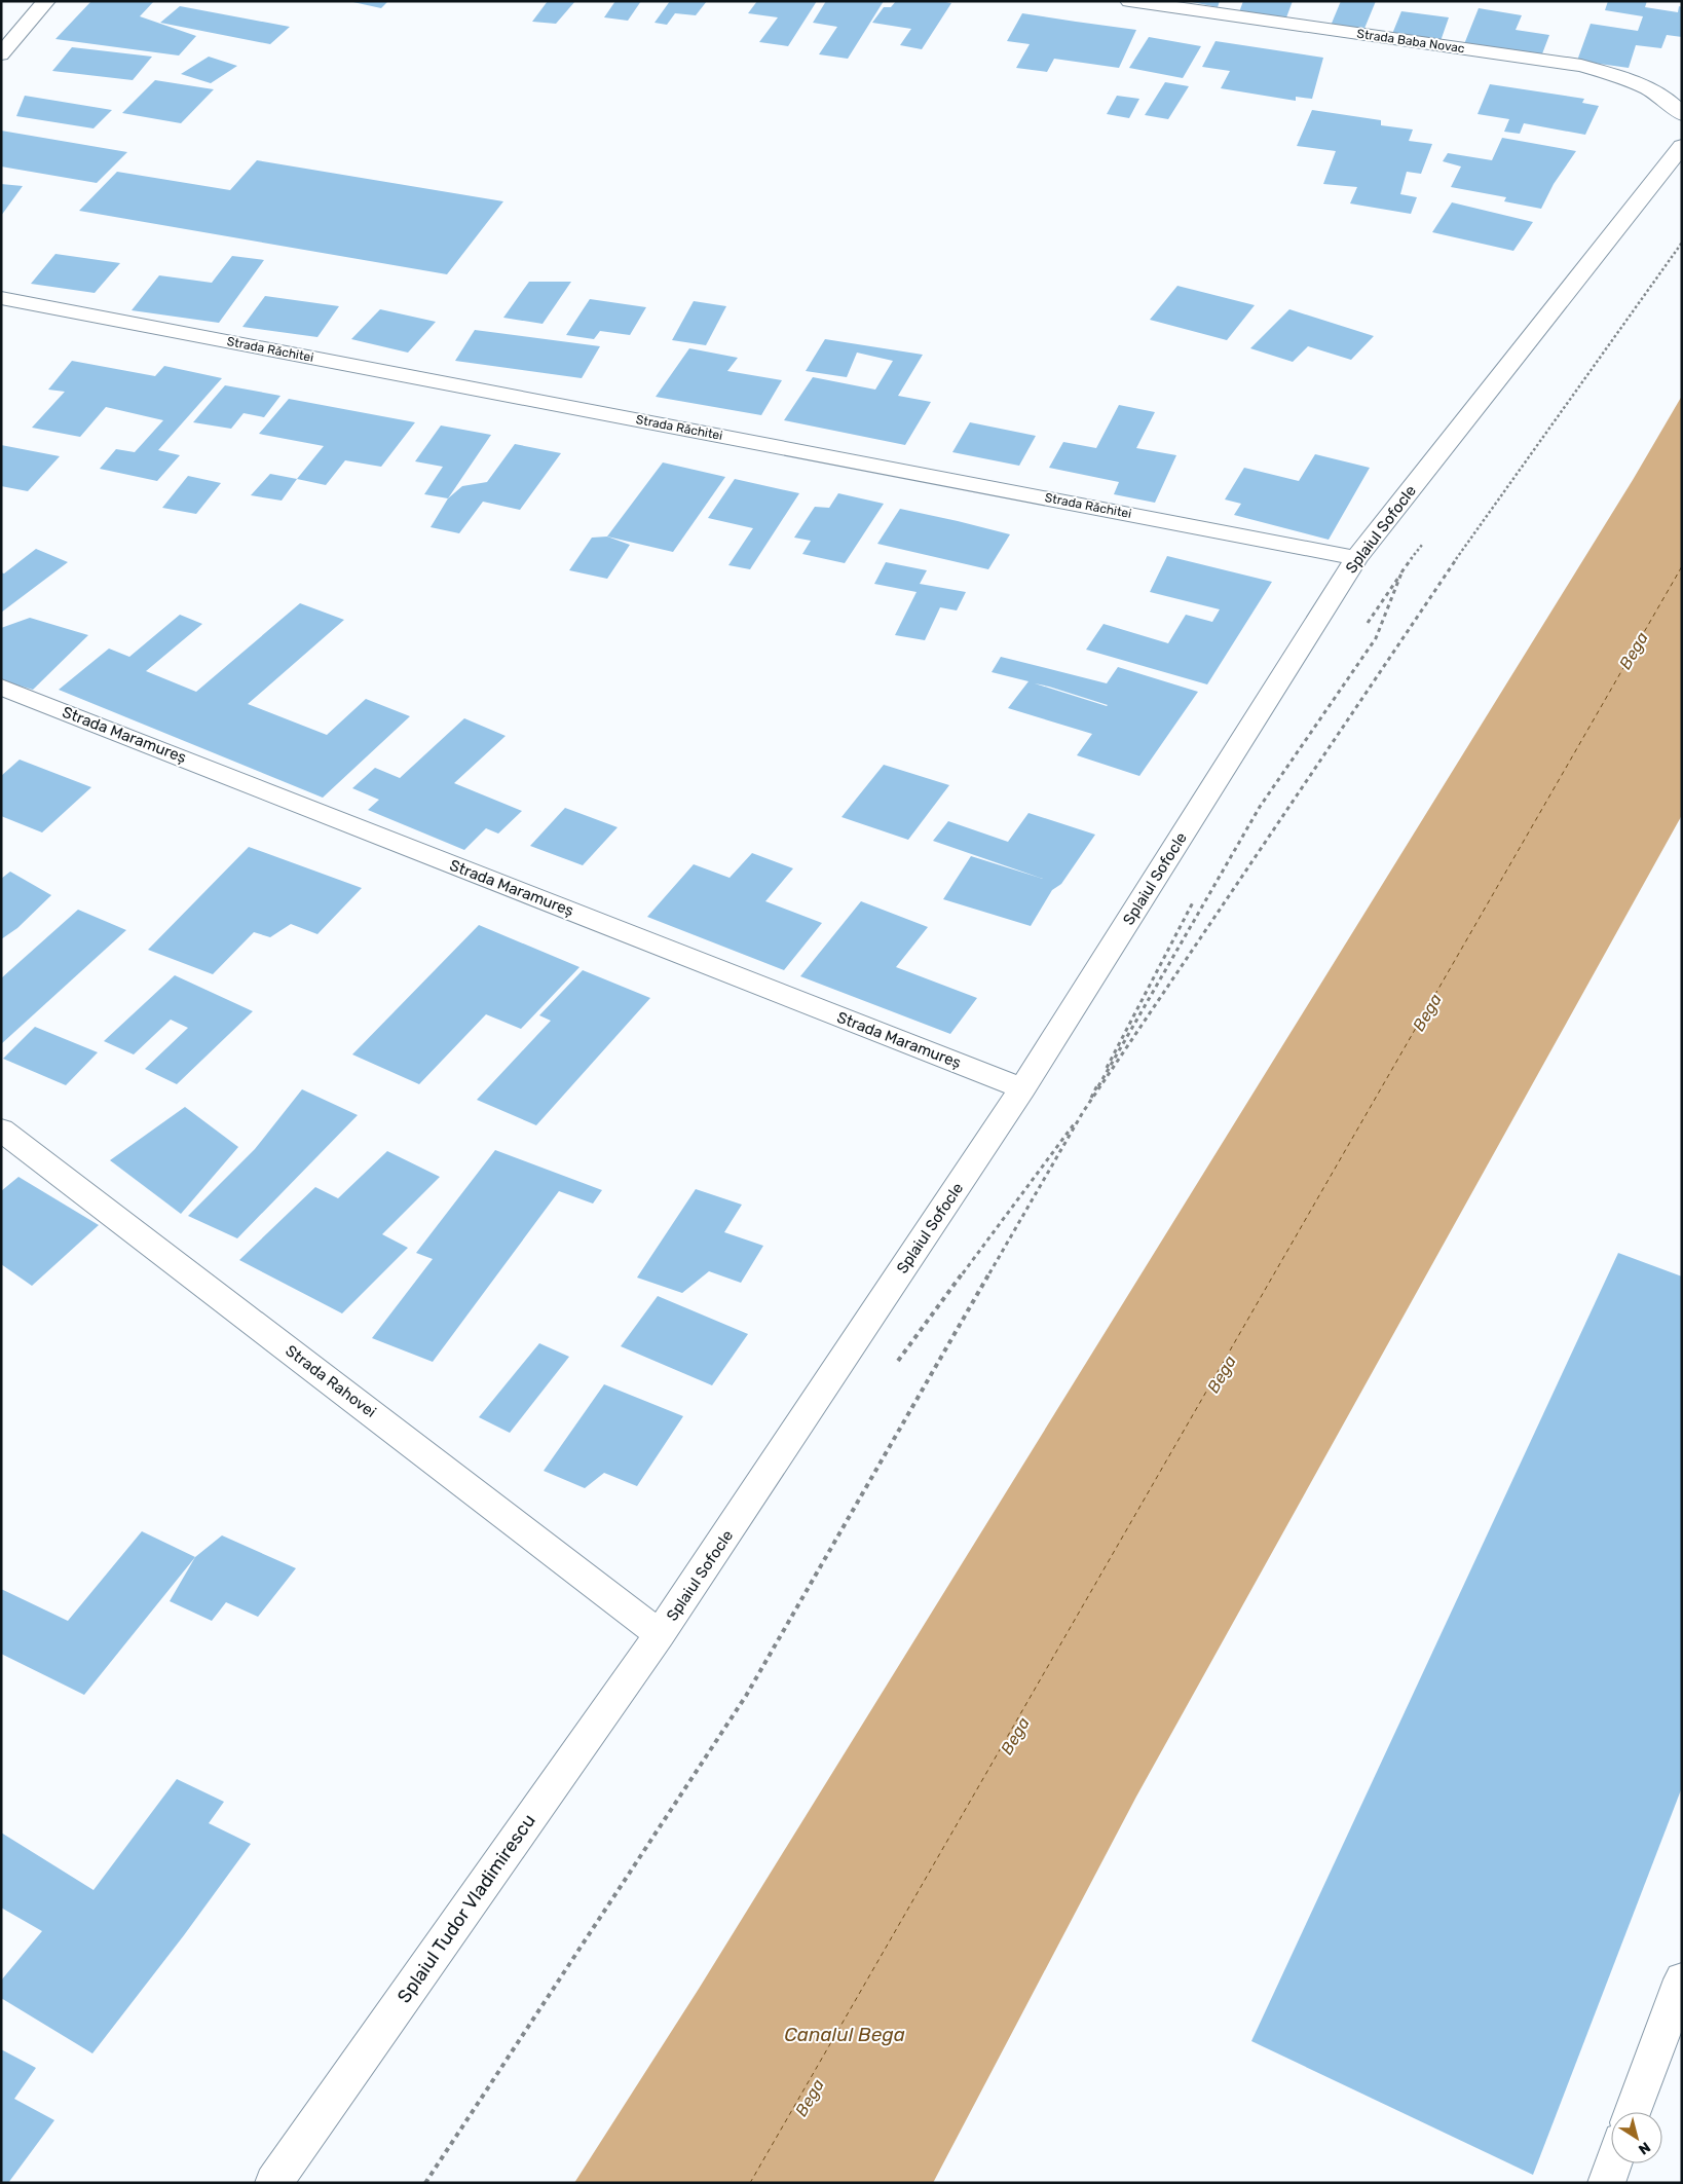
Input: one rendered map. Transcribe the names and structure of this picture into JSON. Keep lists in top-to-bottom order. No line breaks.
{"streets":{"street":["Strada Baba Novac","Strada Răchitei","Splaiul Sofocle","Strada Maramureș","Strada Rahovei","Splaiul Tudor Vladimirescu"]},"crossings":[["Strada Răchitei","Splaiul Sofocle"],["Splaiul Sofocle","Strada Maramureș"],["Splaiul Sofocle","Strada Rahovei"],["Splaiul Sofocle","Splaiul Tudor Vladimirescu"],["Strada Rahovei","Splaiul Tudor Vladimirescu"]],"water":["Bega","Canalul Bega"],"north":"bottom right"}
